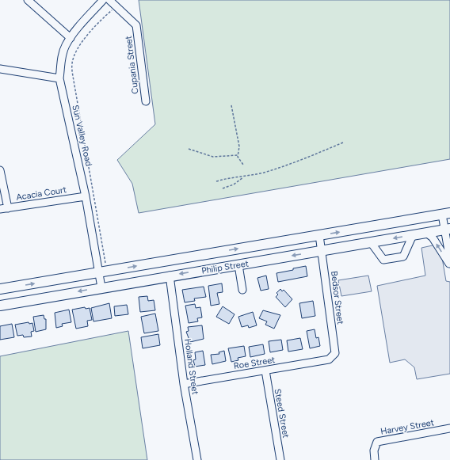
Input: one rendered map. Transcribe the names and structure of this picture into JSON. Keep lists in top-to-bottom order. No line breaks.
{"streets":{"main road":["Philip Street"],"street":["Cupania Street","Sun Valley Road","Acacia Court","Bedsor Street","Roe Street","Holland Street","Steed Street","Harvey Street"]},"crossings":[["Sun Valley Road","Acacia Court"],["Sun Valley Road","Philip Street"],["Philip Street","Bedsor Street"],["Philip Street","Holland Street"],["Bedsor Street","Roe Street"],["Roe Street","Holland Street"],["Roe Street","Steed Street"]]}
